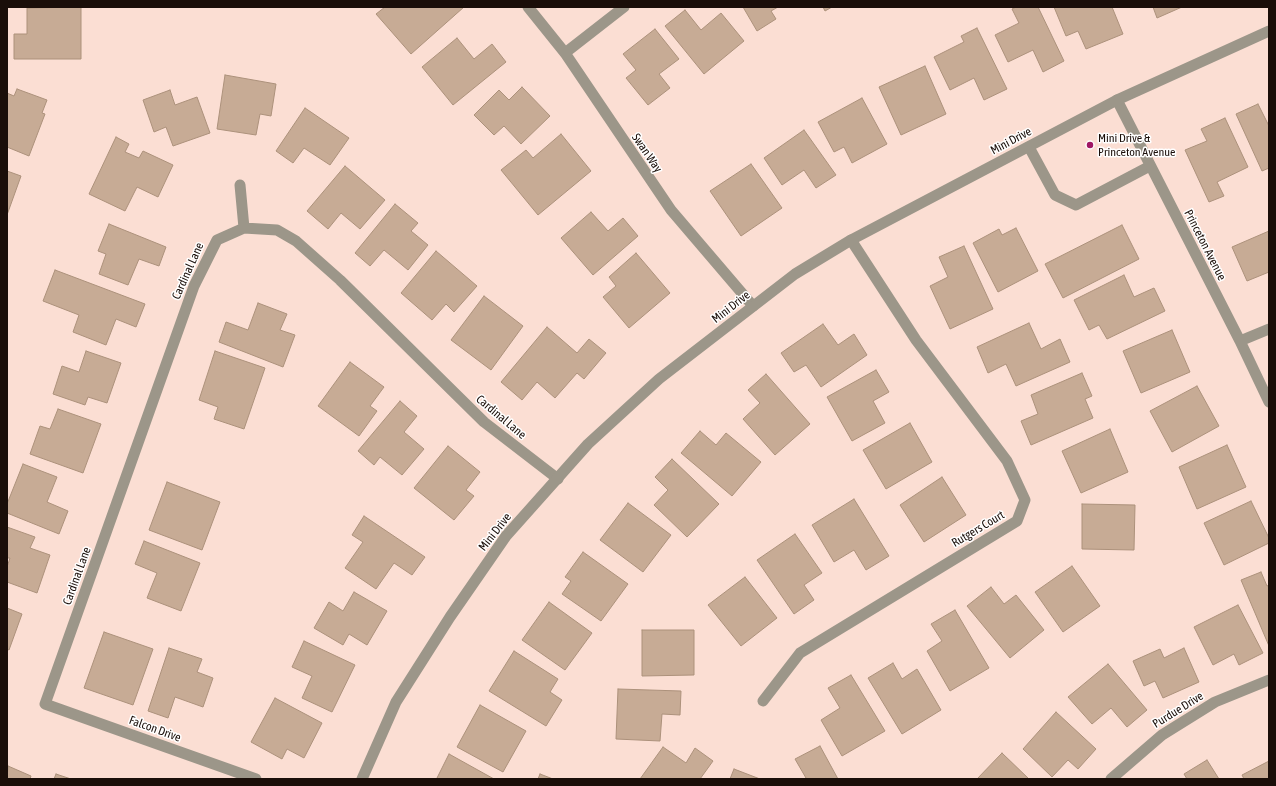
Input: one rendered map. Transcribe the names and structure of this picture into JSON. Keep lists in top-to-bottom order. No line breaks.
{"streets":{"street":["Mini Drive","Swan Way","Princeton Avenue","Cardinal Lane","Rutgers Court","Purdue Drive","Falcon Drive"]},"crossings":[["Mini Drive","Swan Way"],["Mini Drive","Princeton Avenue"],["Mini Drive","Cardinal Lane"],["Mini Drive","Rutgers Court"],["Cardinal Lane","Falcon Drive"]],"places":["Mini Drive & Princeton Avenue"]}
